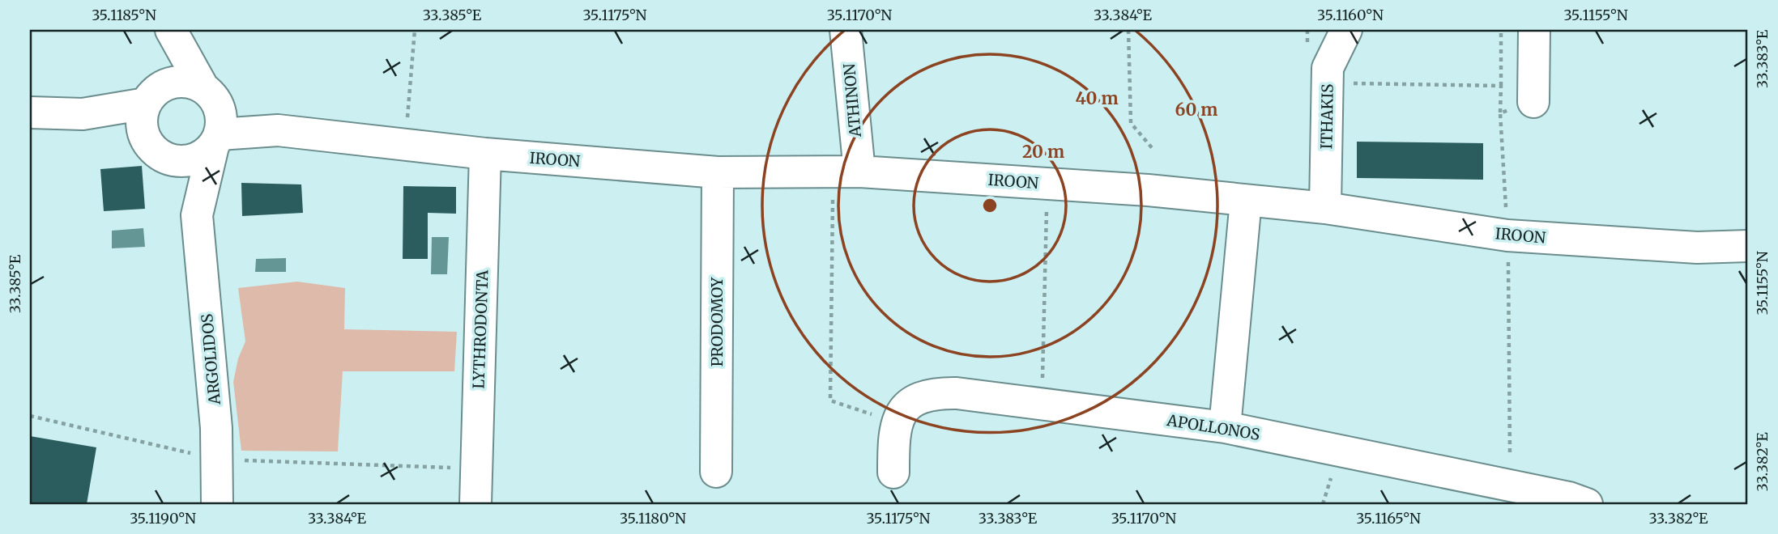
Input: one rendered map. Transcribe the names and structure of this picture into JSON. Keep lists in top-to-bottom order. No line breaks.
{"streets":{"street":["ATHINON","ITHAKIS","IROON","PRODOMOY","LYTHRODONTA","ARGOLIDOS","APOLLONOS"]},"crossings":[["ATHINON","IROON"],["ITHAKIS","IROON"],["IROON","PRODOMOY"],["IROON","LYTHRODONTA"],["IROON","ARGOLIDOS"]],"coordinates":["35.1185°N","33.385°E","35.1175°N","35.1170°N","33.384°E","35.1160°N","35.1155°N","33.383°E","33.382°E","35.1190°N","35.1180°N","35.1165°N"],"rings":["40 m","60 m","20 m"]}
